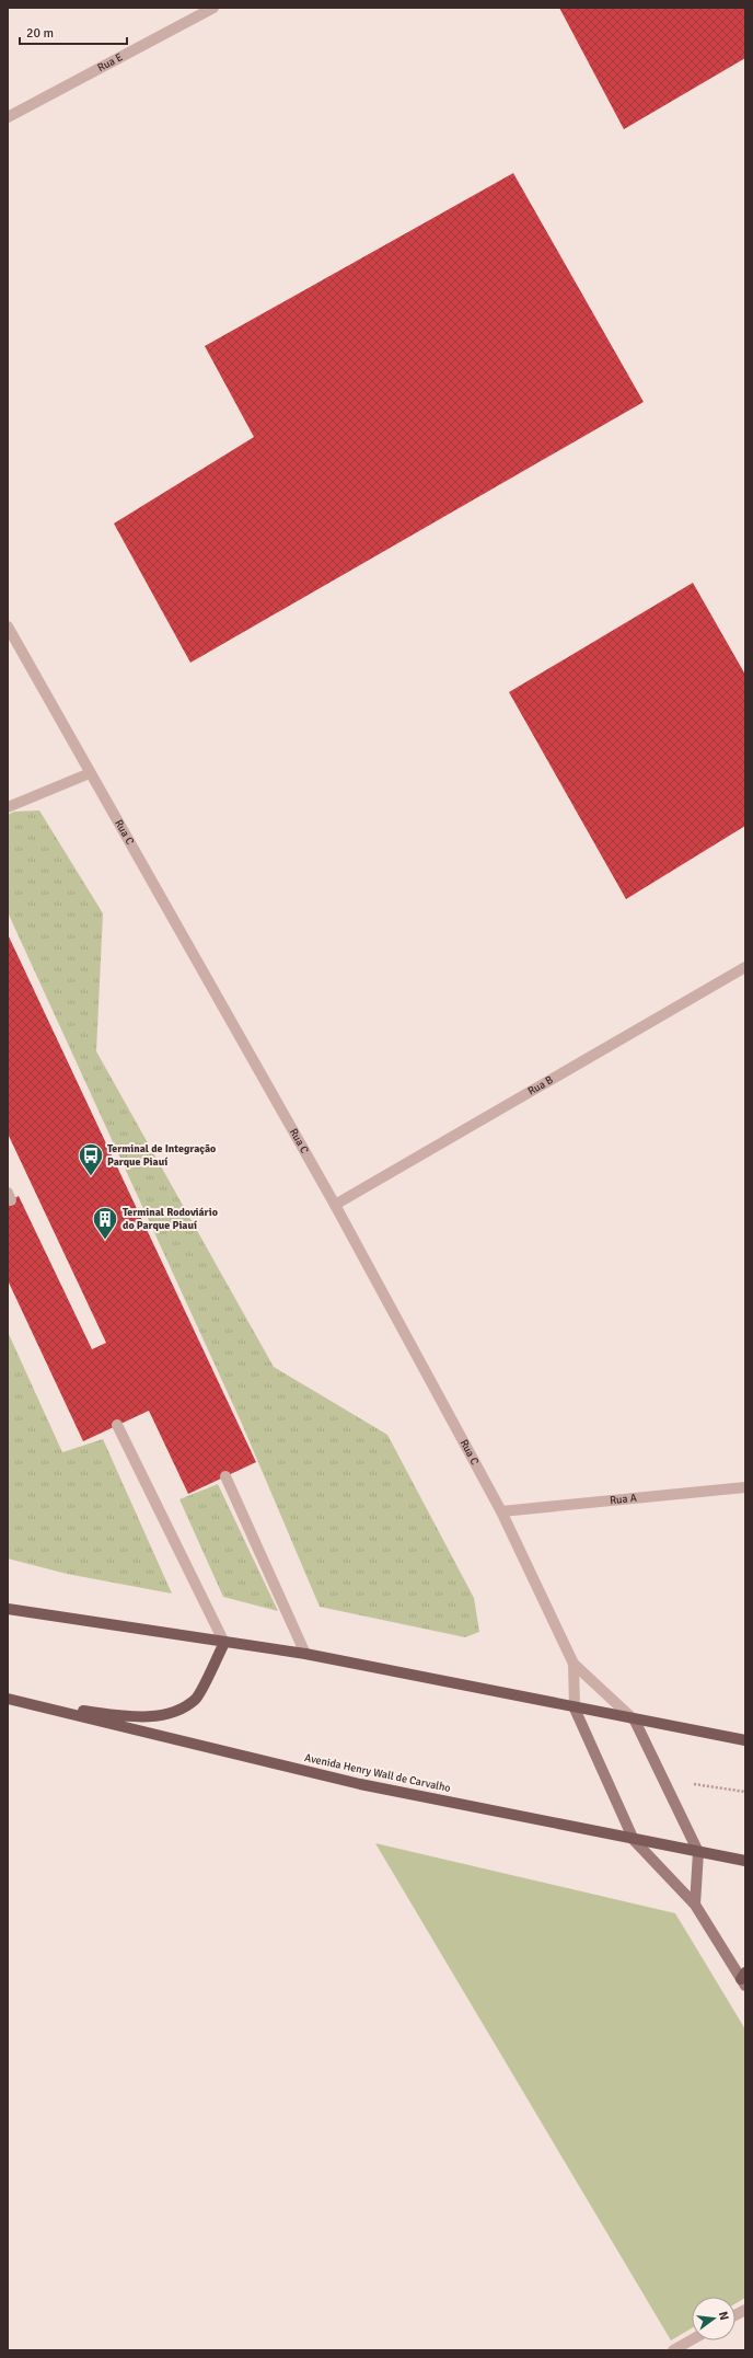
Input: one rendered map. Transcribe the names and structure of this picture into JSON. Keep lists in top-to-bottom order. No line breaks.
{"streets":{"main road":["Avenida Henry Wall de Carvalho"],"street":["Rua E","Rua C","Rua B","Rua A"]},"crossings":[["Rua C","Rua B"],["Rua C","Rua A"]],"places":{"bus stop":["Terminal de Integração Parque Piauí"],"building":["Terminal Rodoviário do Parque Piauí"]},"scale_bar":"20 m","north":"right"}
